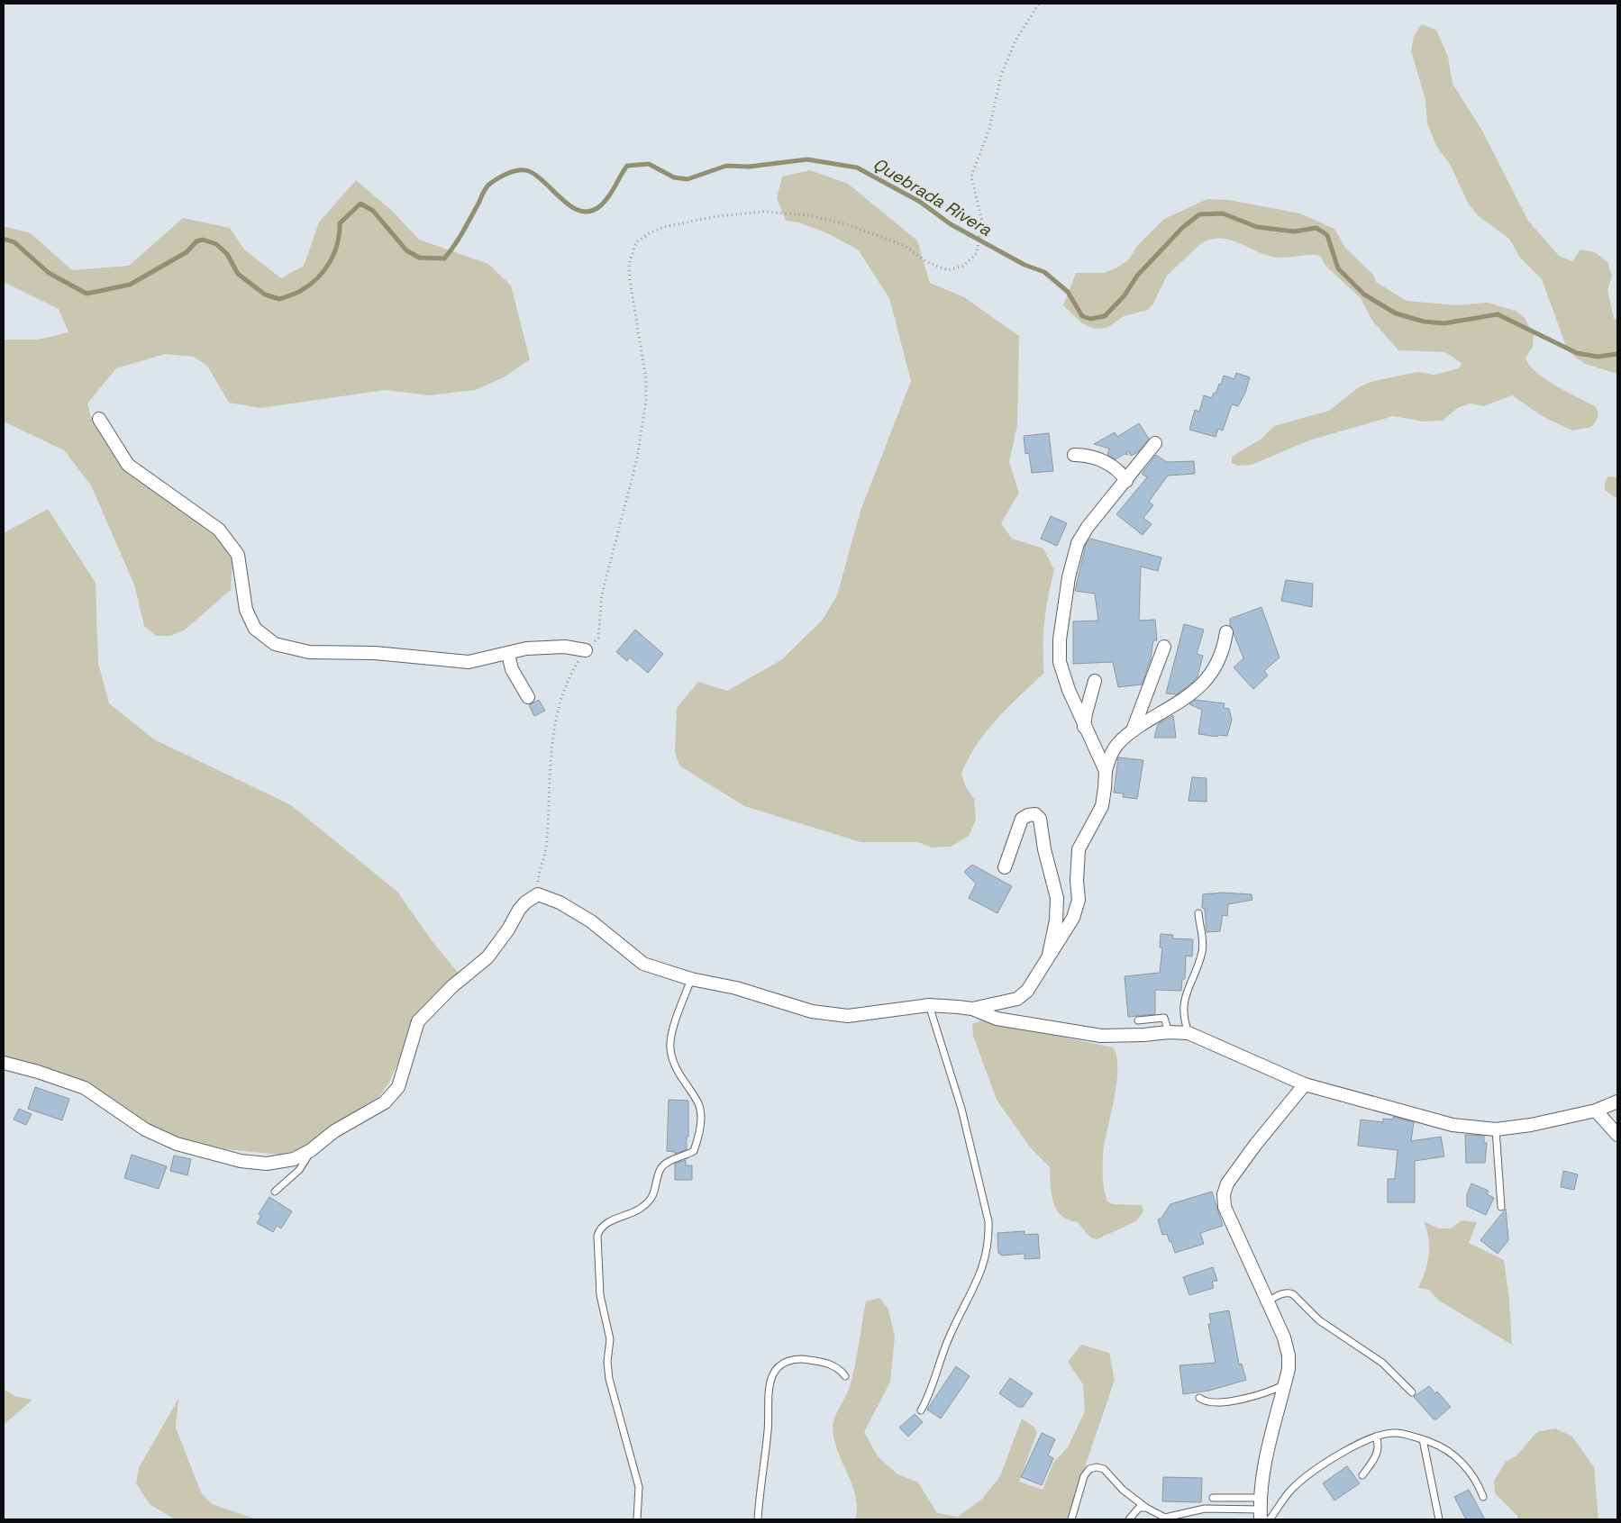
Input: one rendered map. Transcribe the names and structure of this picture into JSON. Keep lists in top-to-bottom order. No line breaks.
{"water":["Quebrada Rivera"]}
